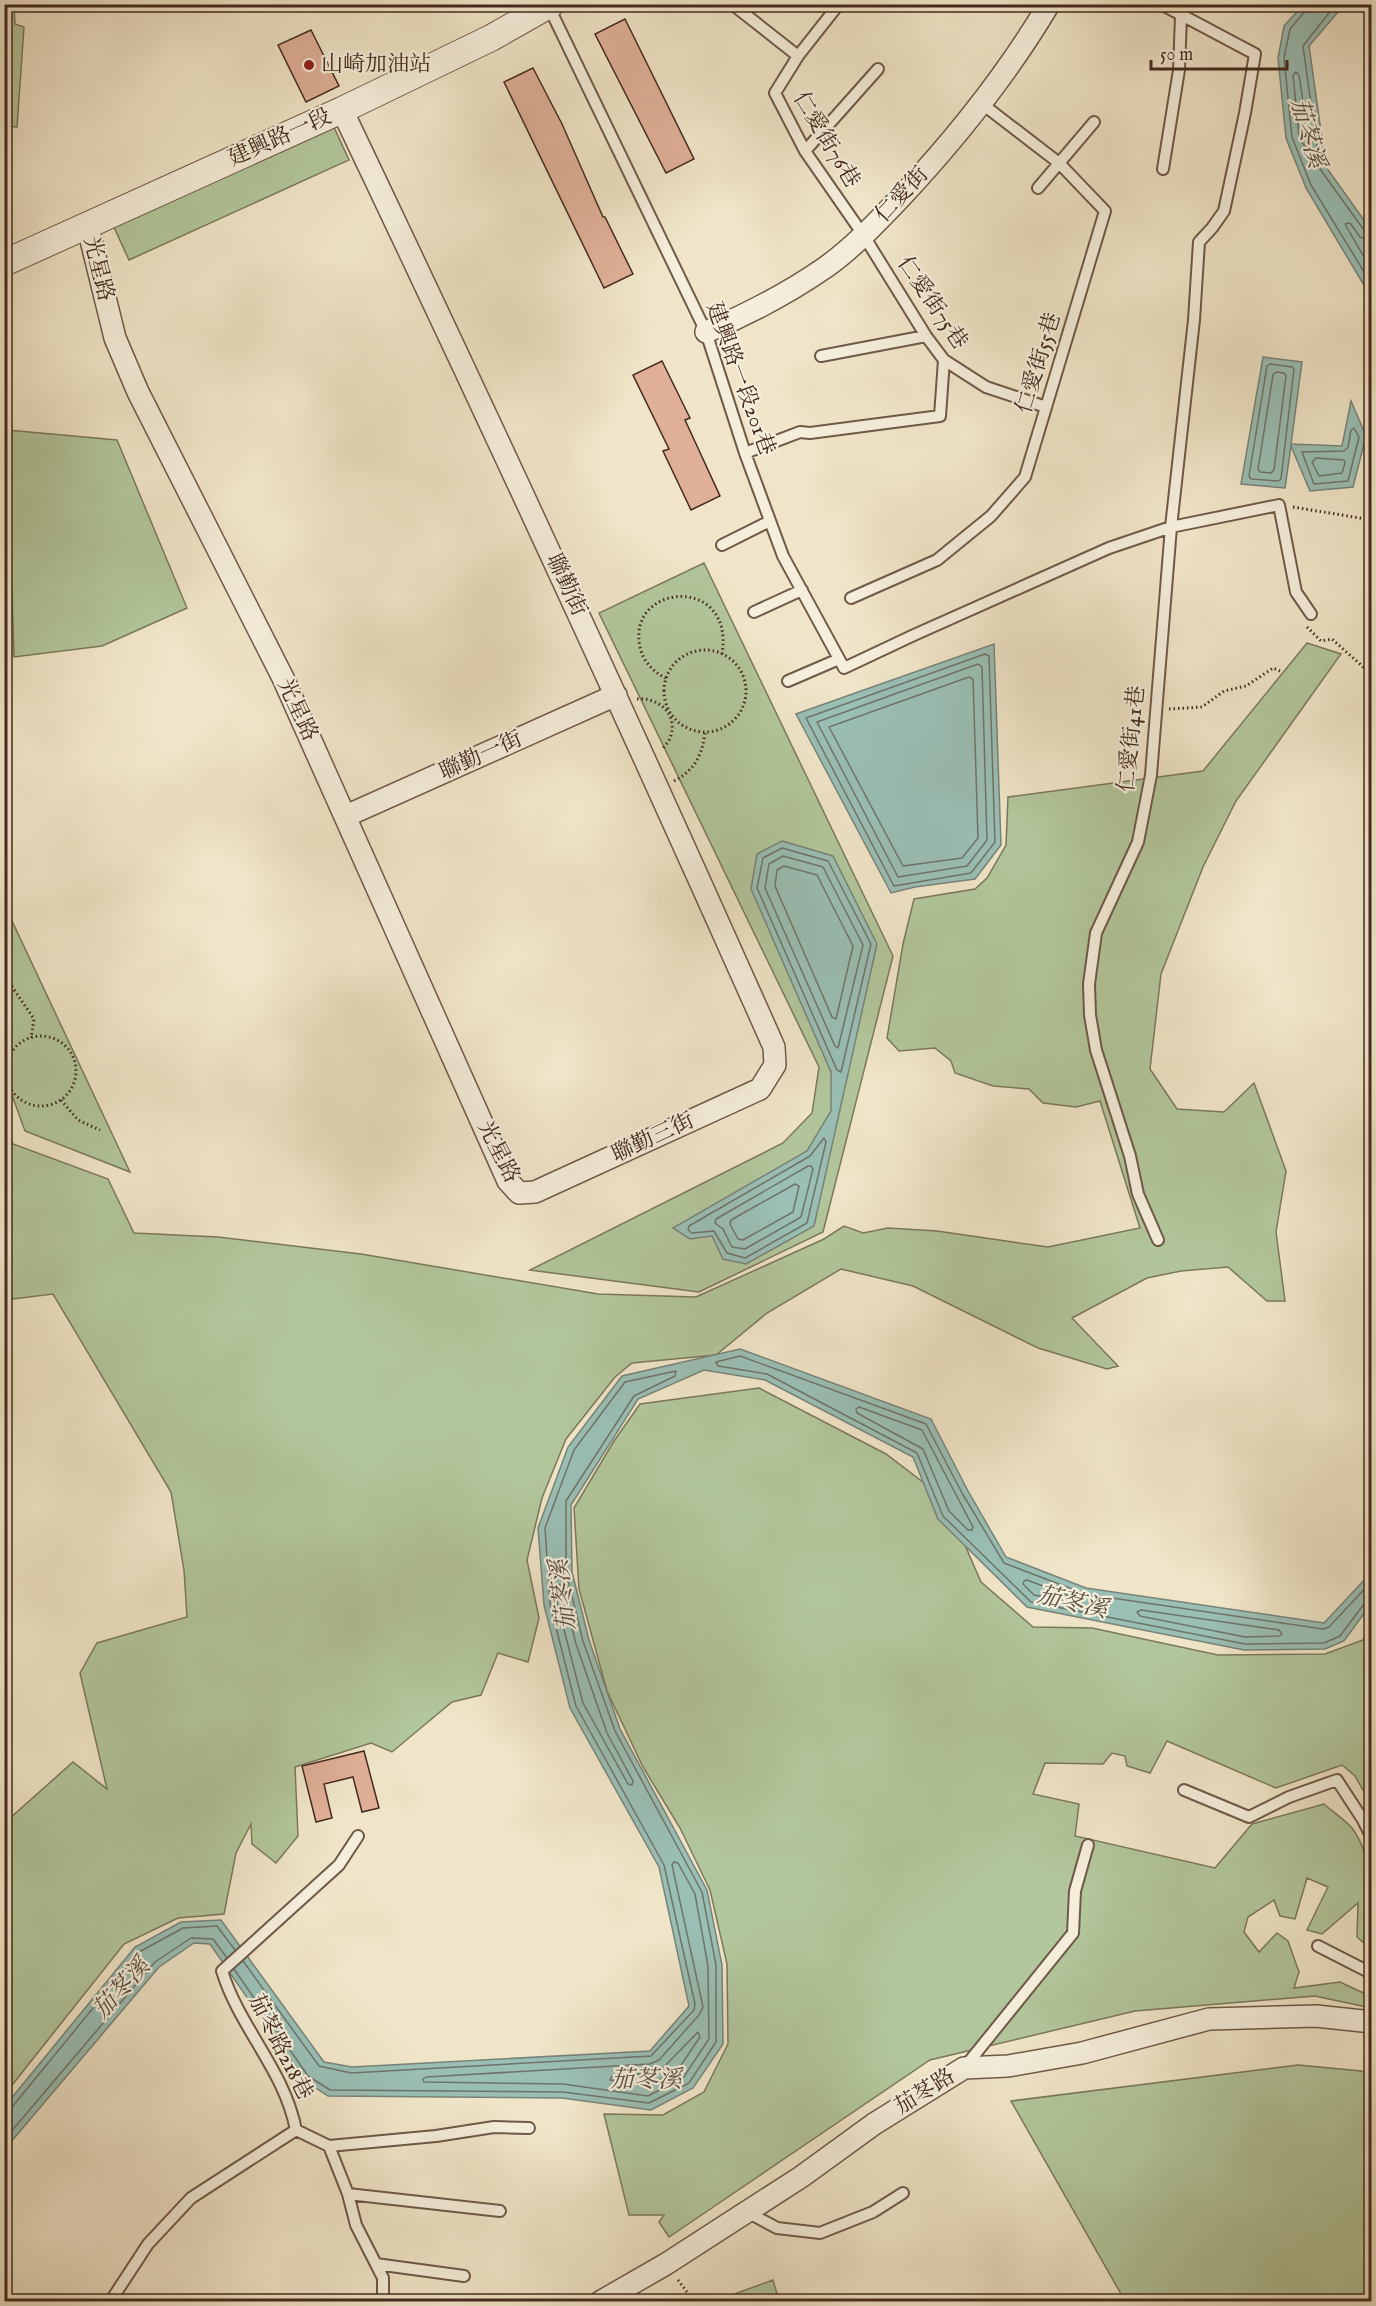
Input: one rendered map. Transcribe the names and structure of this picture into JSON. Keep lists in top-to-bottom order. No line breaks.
{"streets":{"street":["建興路一段","仁愛街","光星路","聯勤街","聯勤一街","聯勤三街","茄苳路"],"lane":["仁愛街76巷","仁愛街75巷","仁愛街55巷","建興路一段201巷","仁愛街41巷","茄苳路218巷"]},"crossings":[["建興路一段","光星路"],["建興路一段","建興路一段201巷"],["建興路一段","聯勤街"],["仁愛街76巷","仁愛街"],["仁愛街76巷","仁愛街75巷"],["仁愛街","仁愛街75巷"],["仁愛街","仁愛街55巷"],["仁愛街","建興路一段201巷"],["光星路","聯勤一街"],["光星路","聯勤三街"],["仁愛街75巷","仁愛街55巷"],["聯勤街","聯勤一街"],["聯勤街","聯勤三街"]],"water":["茄苳溪"],"places":["山崎加油站"],"scale_bar":"50 m"}
